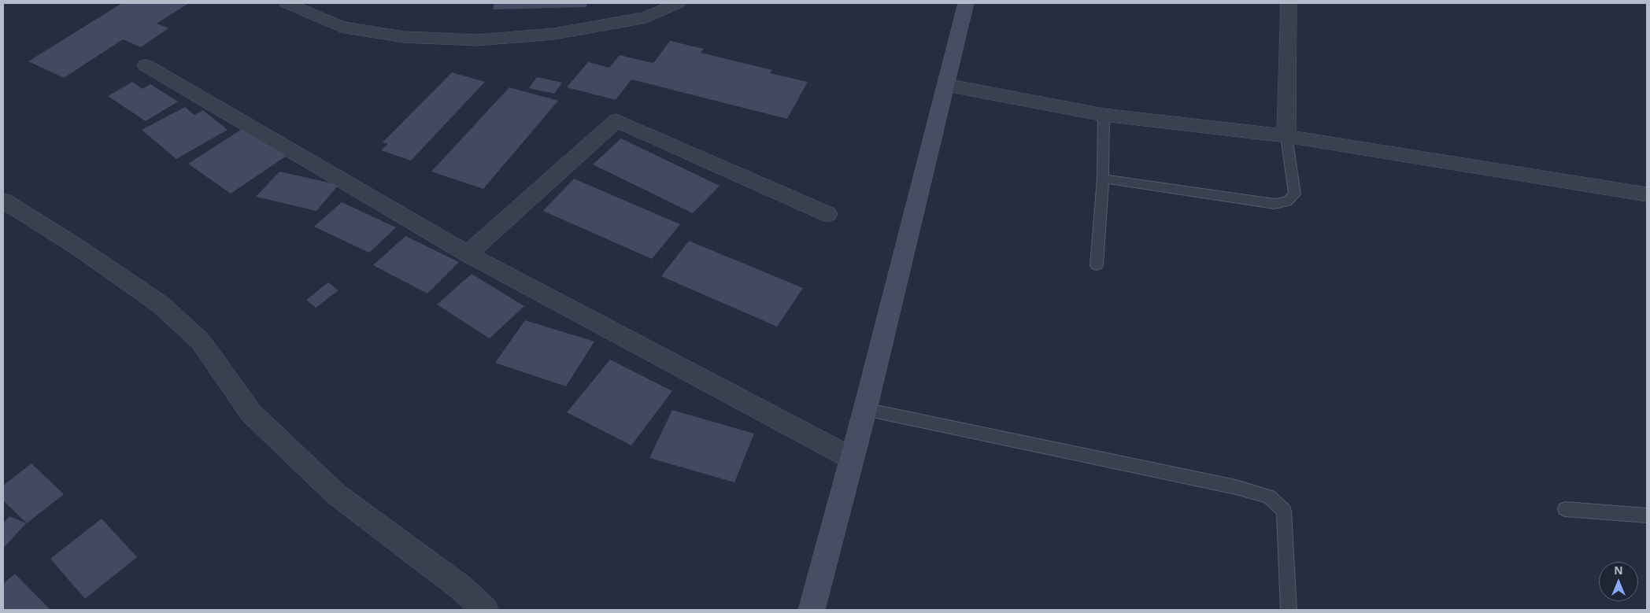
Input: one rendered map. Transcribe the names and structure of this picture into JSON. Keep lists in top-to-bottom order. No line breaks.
{"north":"top"}
